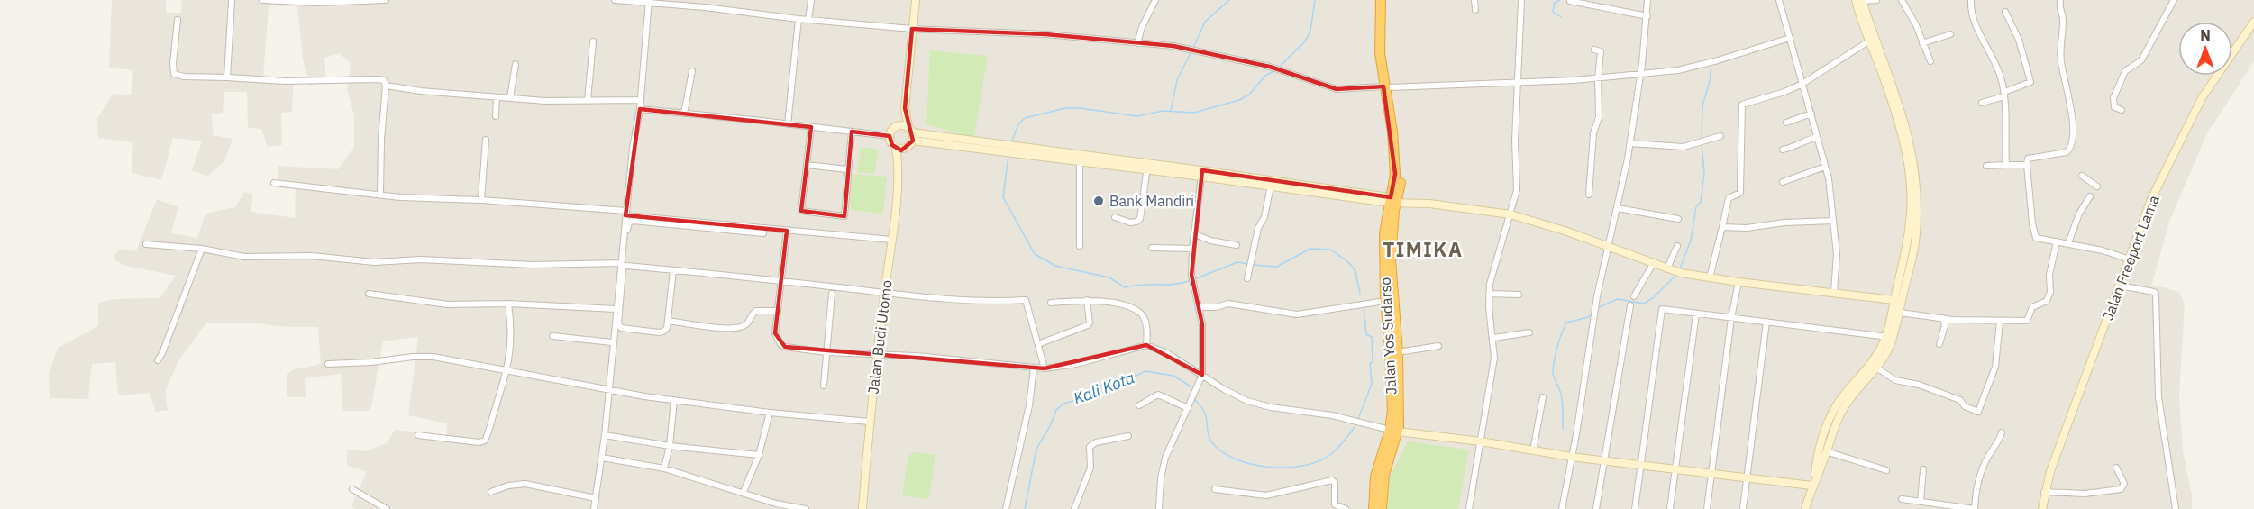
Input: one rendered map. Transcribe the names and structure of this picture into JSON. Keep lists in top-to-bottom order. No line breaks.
{"streets":{"highway":["Jalan Yos Sudarso"],"street":["Jalan Freeport Lama","Jalan Budi Utomo"]},"districts":["TIMIKA"],"water":["Kali Kota"],"places":["Bank Mandiri"],"north":"top"}
